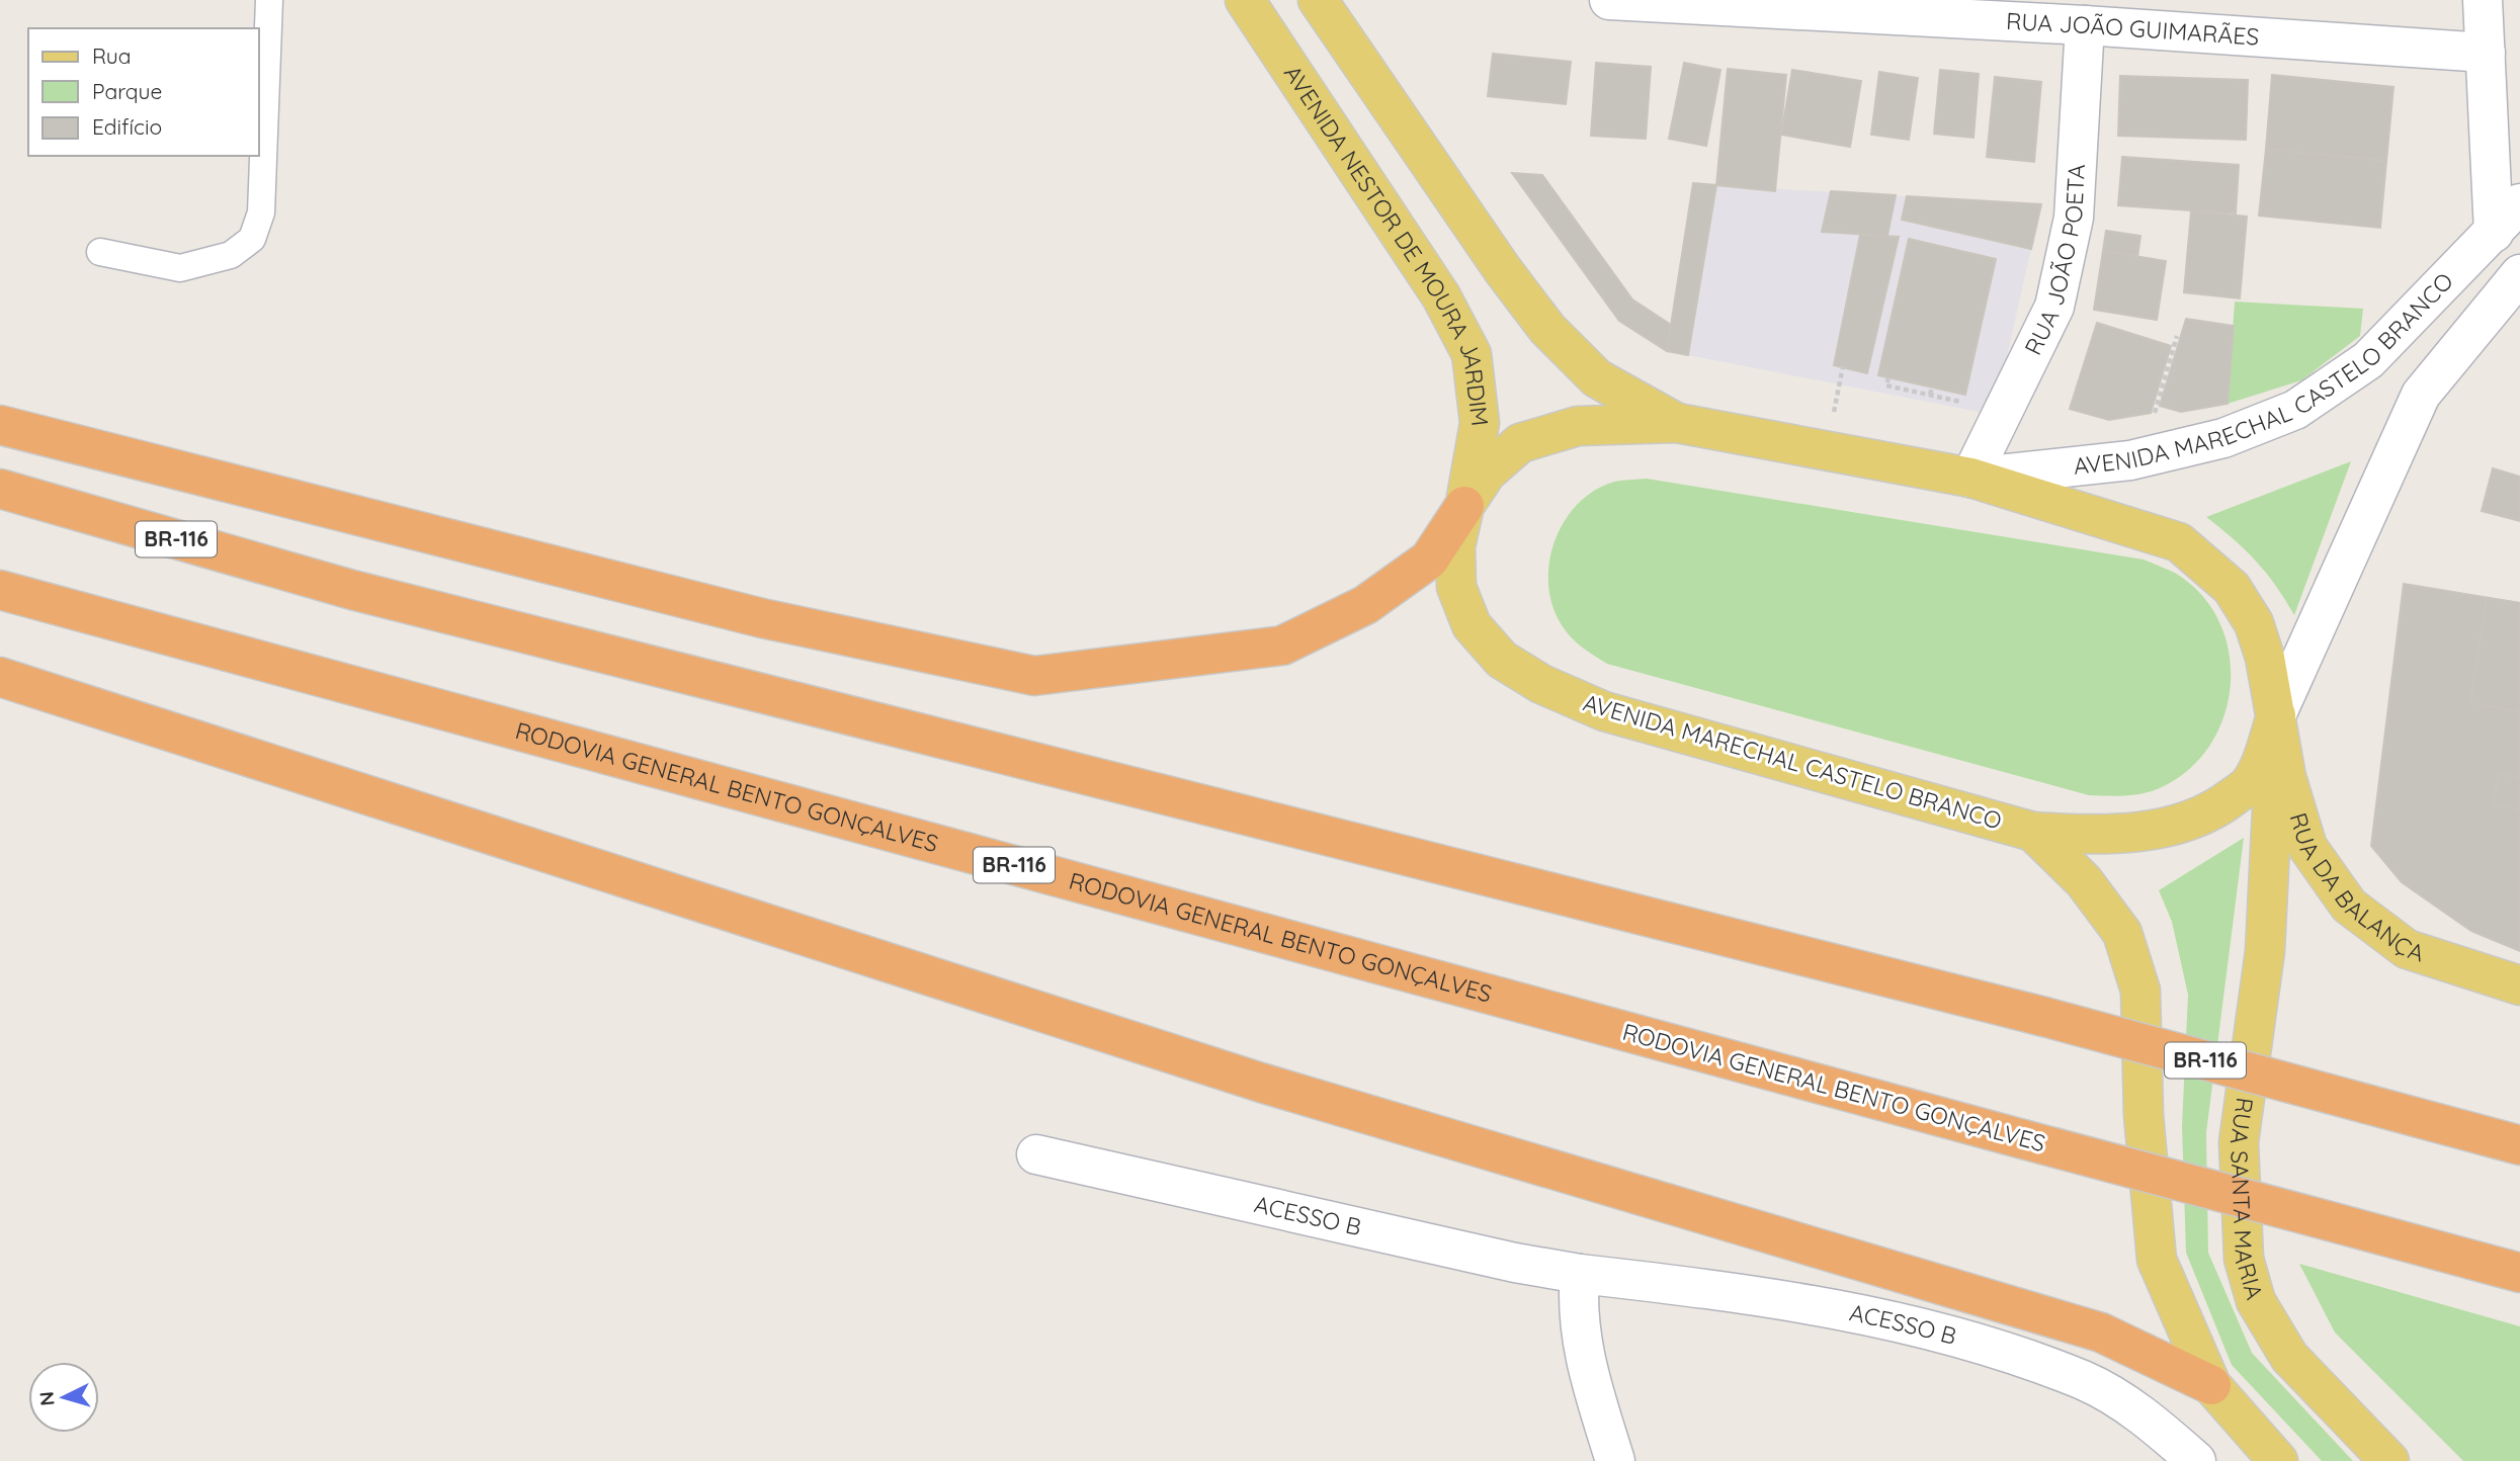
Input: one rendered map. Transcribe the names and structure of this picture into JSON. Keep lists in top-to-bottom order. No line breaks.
{"streets":{"highway":["BR-116","RODOVIA GENERAL BENTO GONÇALVES"],"main road":["AVENIDA NESTOR DE MOURA JARDIM","AVENIDA MARECHAL CASTELO BRANCO","RUA DA BALANÇA","RUA SANTA MARIA"],"street":["RUA JOÃO GUIMARÃES","RUA JOÃO POETA","ACESSO B"]},"crossings":[["RUA JOÃO GUIMARÃES","RUA JOÃO POETA"],["AVENIDA NESTOR DE MOURA JARDIM","AVENIDA MARECHAL CASTELO BRANCO"],["RUA JOÃO POETA","AVENIDA MARECHAL CASTELO BRANCO"],["AVENIDA MARECHAL CASTELO BRANCO","RUA DA BALANÇA"],["AVENIDA MARECHAL CASTELO BRANCO","RUA SANTA MARIA"],["RUA DA BALANÇA","RUA SANTA MARIA"]],"legend":["Rua","Parque","Edifício"],"north":"left"}
